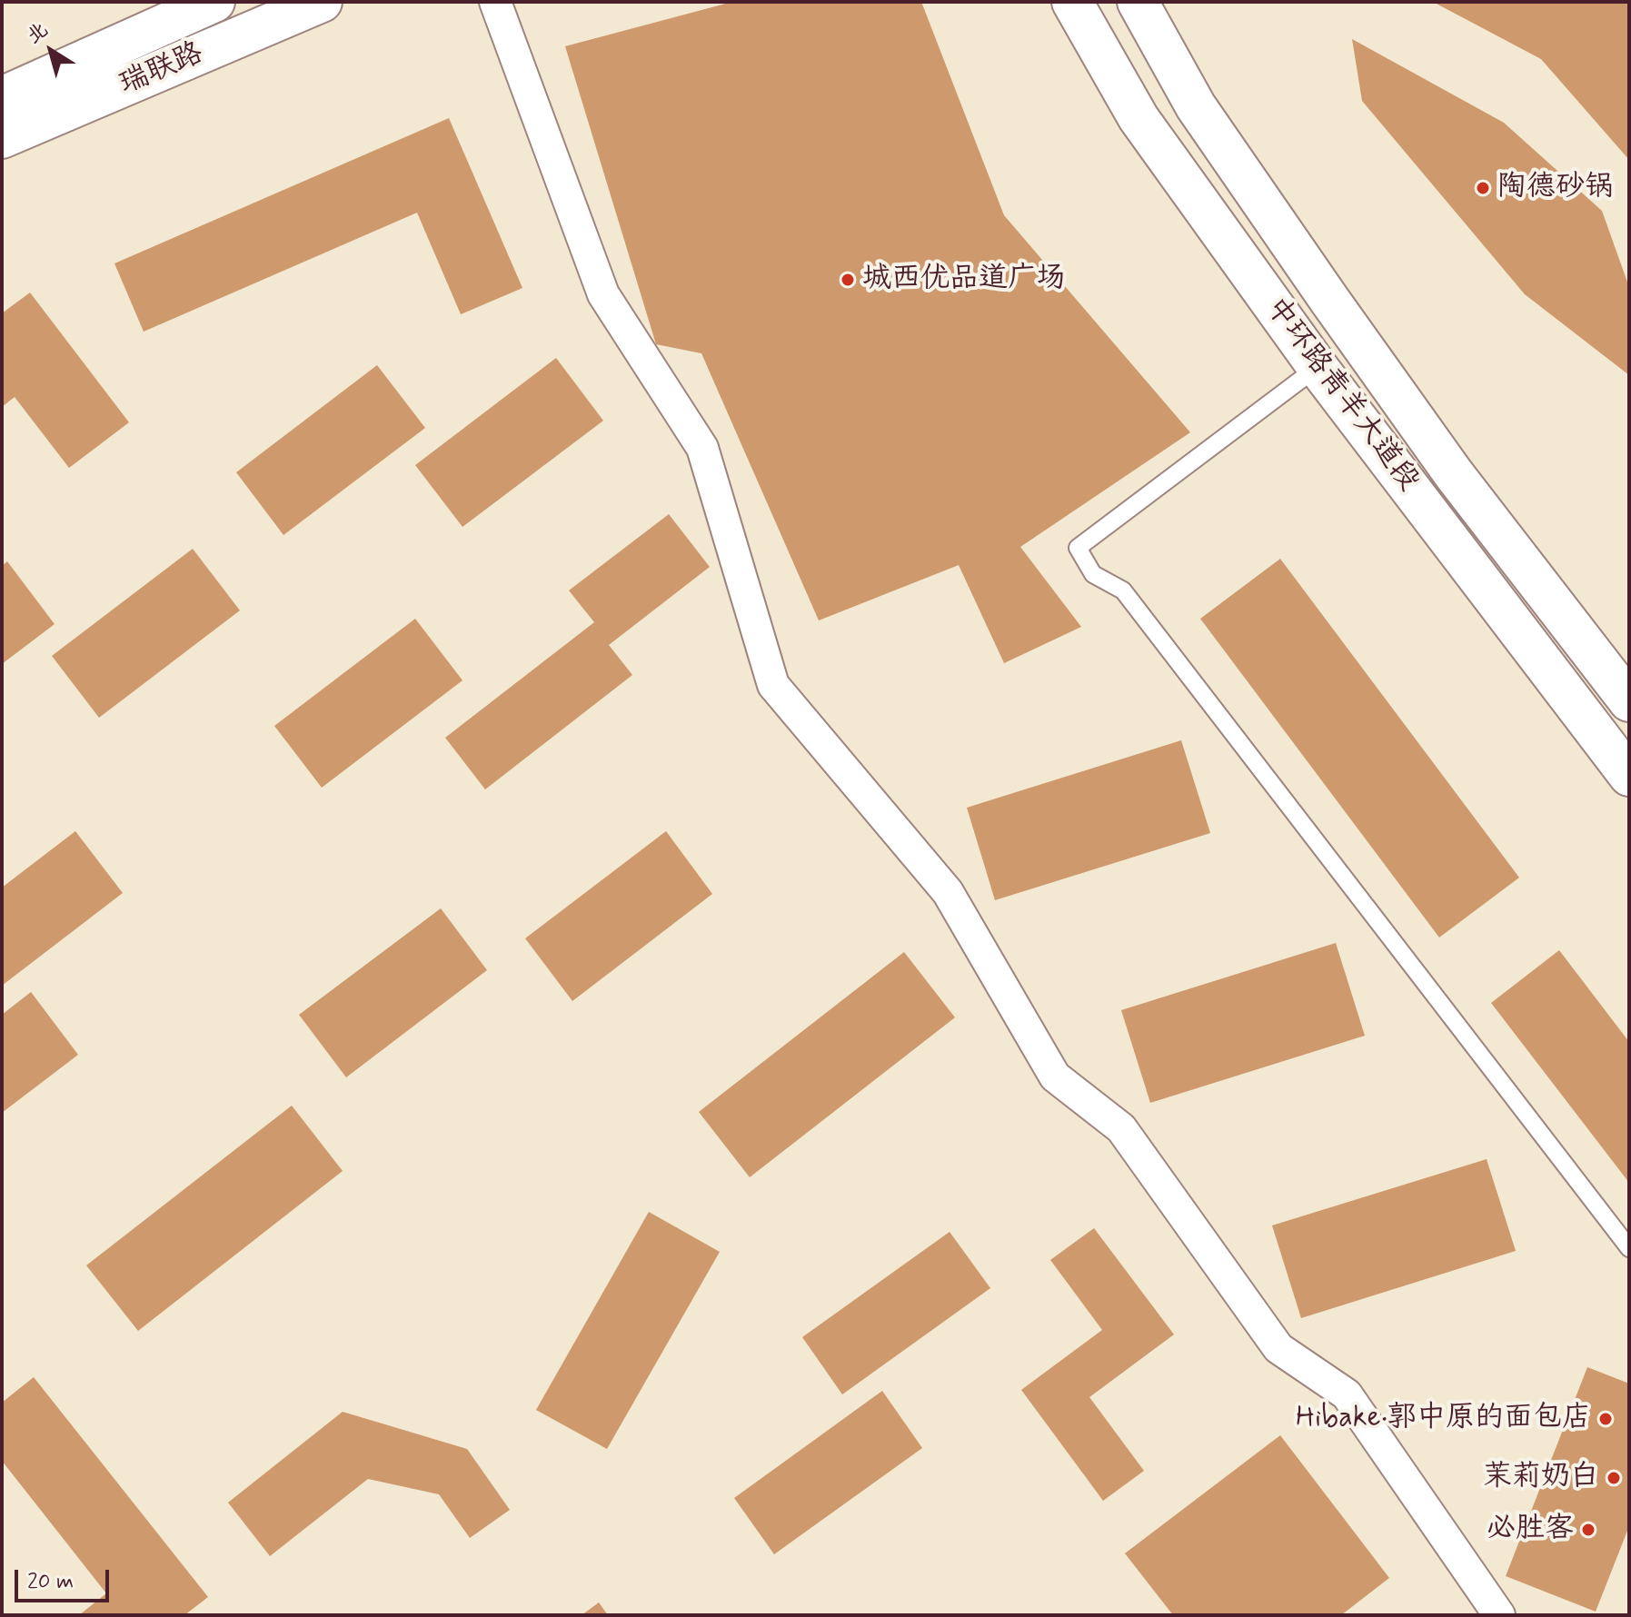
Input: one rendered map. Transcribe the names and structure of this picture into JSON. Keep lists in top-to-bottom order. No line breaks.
{"streets":{"main road":["瑞联路","中环路青羊大道段"]},"places":["陶德砂锅","城西优品道广场","Hibake·郭中原的面包店","茉莉奶白","必胜客"],"scale_bar":"20 m","north":"top left"}
